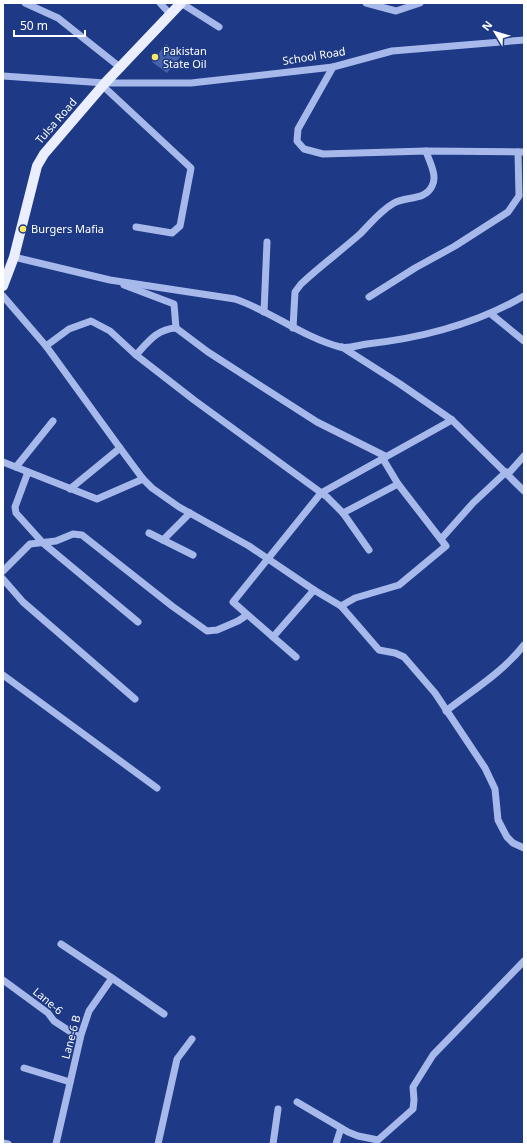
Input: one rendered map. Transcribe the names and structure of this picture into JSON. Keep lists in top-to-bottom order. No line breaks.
{"streets":{"main road":["Tulsa Road"],"street":["School Road","Lane-6","Lane-6 B"]},"crossings":[["School Road","Tulsa Road"],["Lane-6","Lane-6 B"]],"places":["Pakistan State Oil","Burgers Mafia"],"scale_bar":"50 m","north":"top left"}
